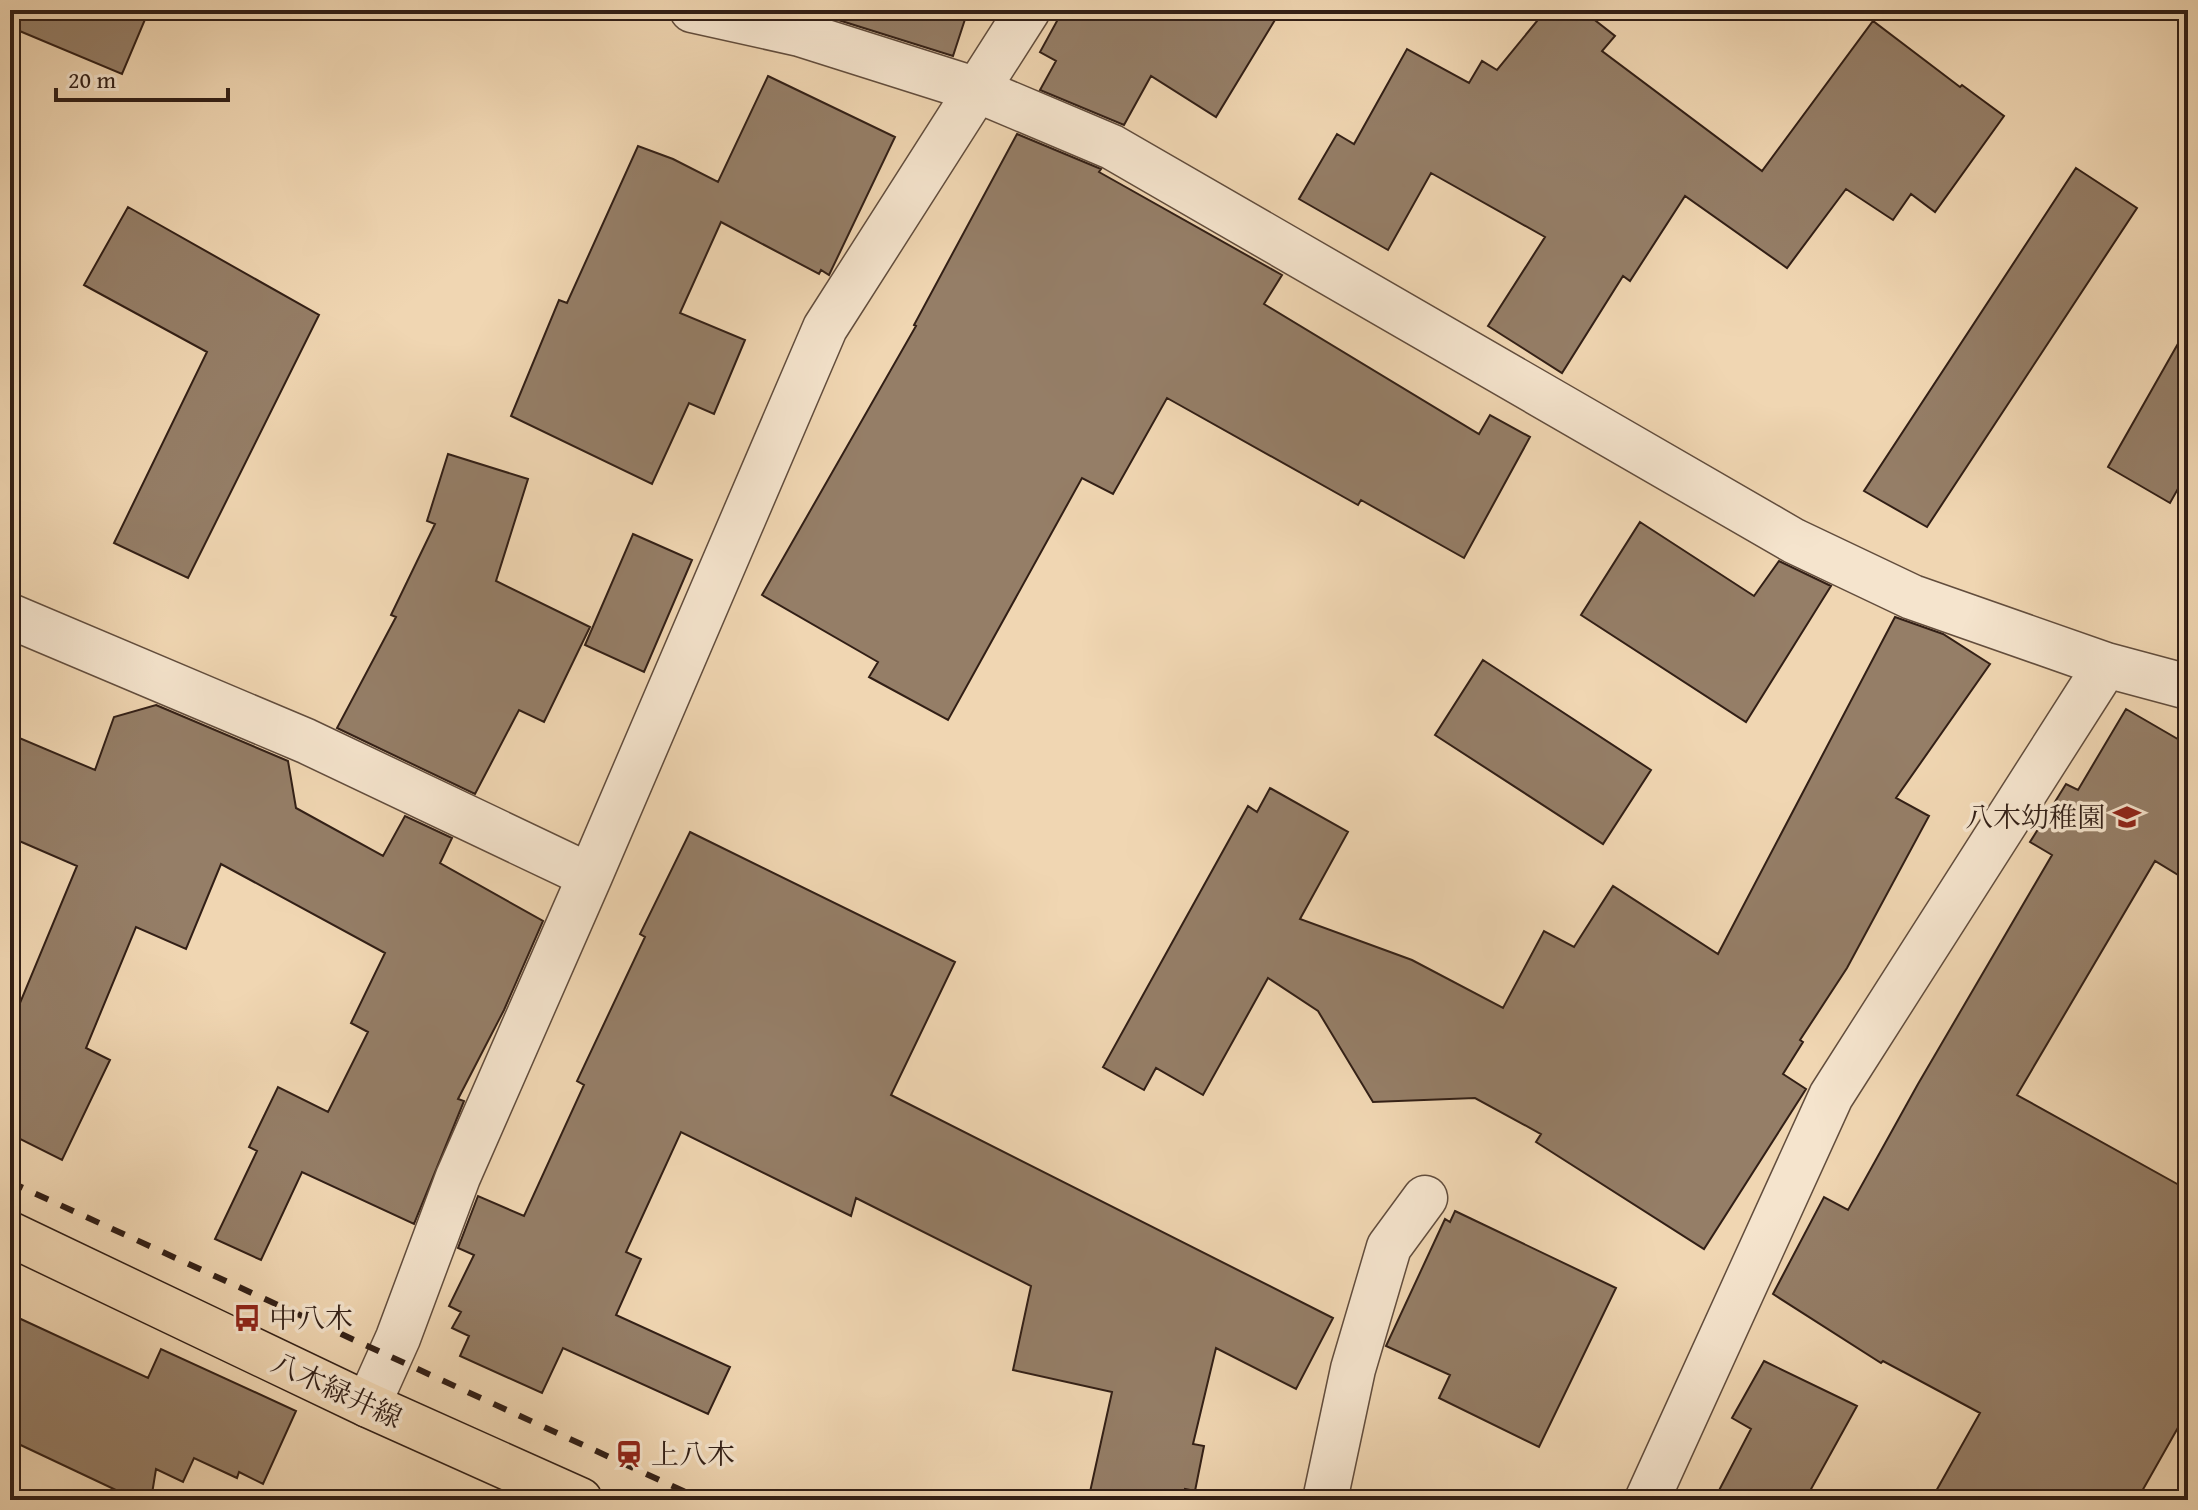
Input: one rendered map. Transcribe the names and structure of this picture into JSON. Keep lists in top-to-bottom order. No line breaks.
{"streets":{"main road":["八木緑井線"]},"places":{"school or university":["八木幼稚園"],"bus stop":["中八木"],"station":["上八木"]},"scale_bar":"20 m"}
